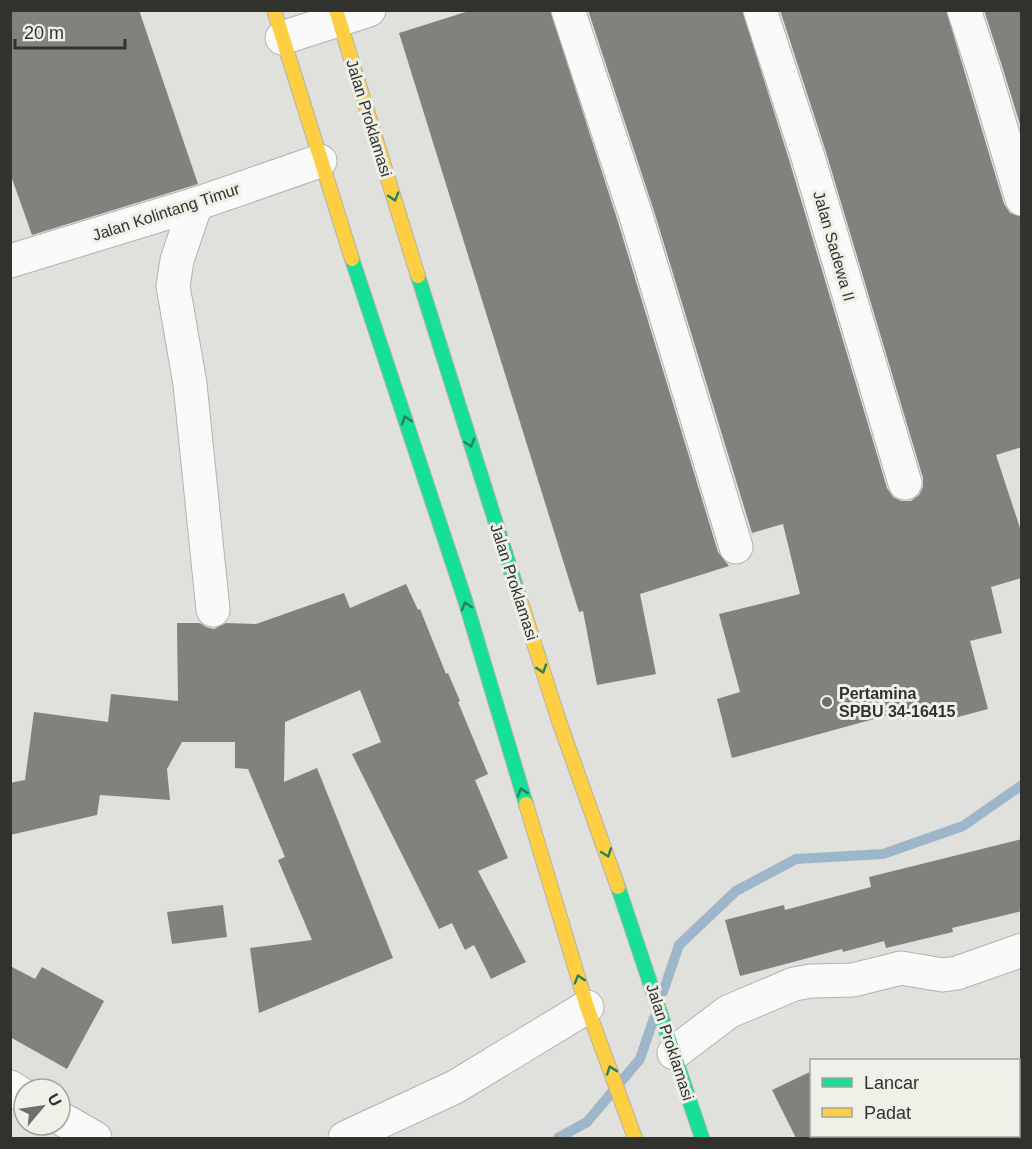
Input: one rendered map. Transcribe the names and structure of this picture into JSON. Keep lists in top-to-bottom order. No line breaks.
{"streets":{"street":["Jalan Proklamasi","Jalan Kolintang Timur","Jalan Sadewa II"]},"crossings":[["Jalan Proklamasi","Jalan Kolintang Timur"]],"places":["Pertamina SPBU 34-16415"],"legend":["Lancar","Padat"],"scale_bar":"20 m","north":"top right"}
